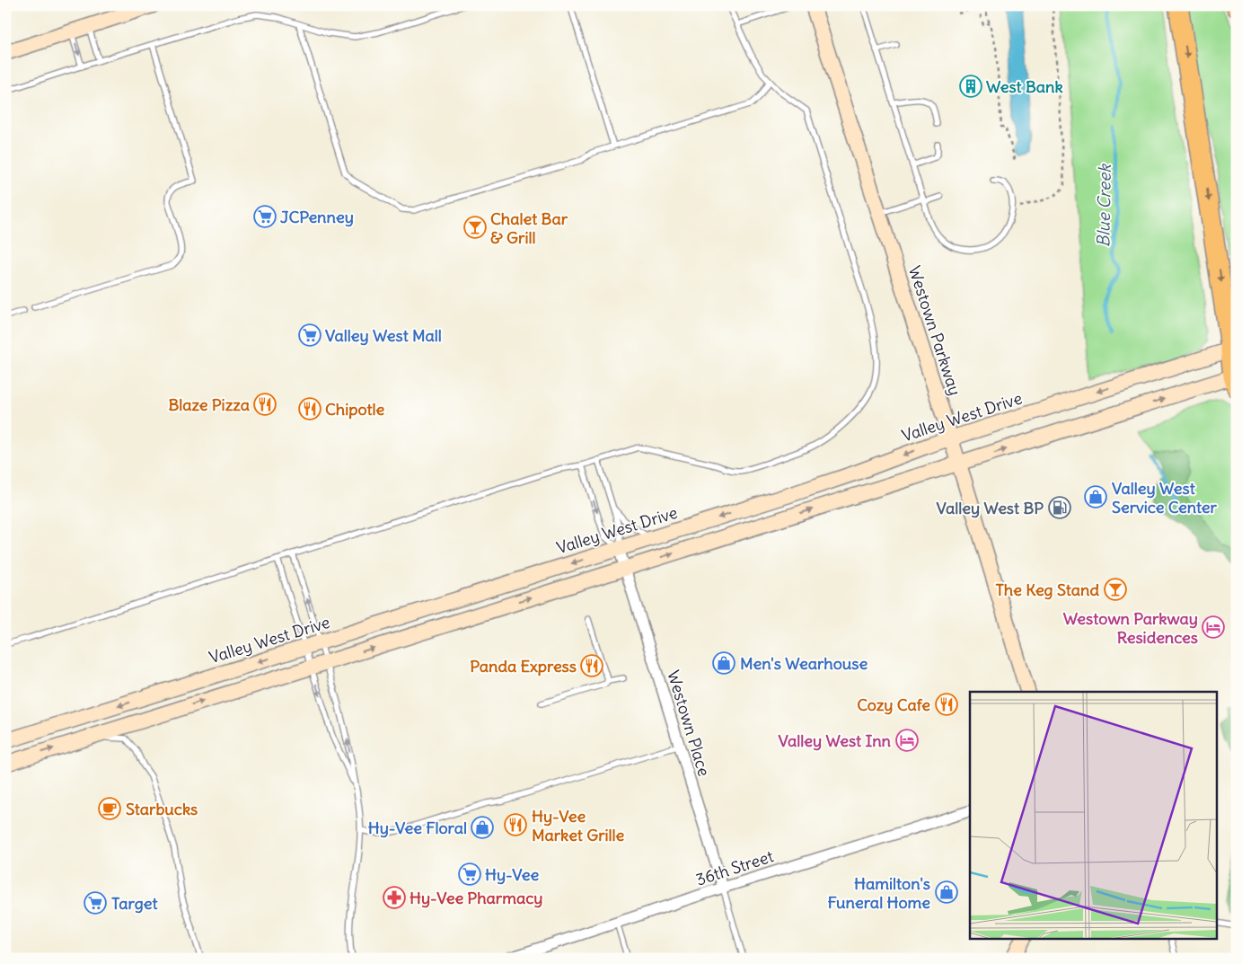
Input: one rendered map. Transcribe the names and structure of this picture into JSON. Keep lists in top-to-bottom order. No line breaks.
{"streets":{"main road":["Westown Parkway","Valley West Drive"],"street":["Westown Place","36th Street"]},"crossings":[["Westown Parkway","Valley West Drive"],["Valley West Drive","Westown Place"],["Westown Place","36th Street"]],"water":["Blue Creek"],"places":{"building":["West Bank"],"supermarket":["JCPenney","Valley West Mall","Hy-Vee","Target"],"bar":["Chalet Bar & Grill","The Keg Stand"],"restaurant":["Blaze Pizza","Chipotle","Panda Express","Cozy Cafe","Hy-Vee Market Grille"],"shop":["Valley West Service Center","Men's Wearhouse","Hy-Vee Floral","Hamilton's Funeral Home"],"fuel station":["Valley West BP"],"hotel":["Westown Parkway Residences","Valley West Inn"],"cafe":["Starbucks"],"pharmacy":["Hy-Vee Pharmacy"]}}
